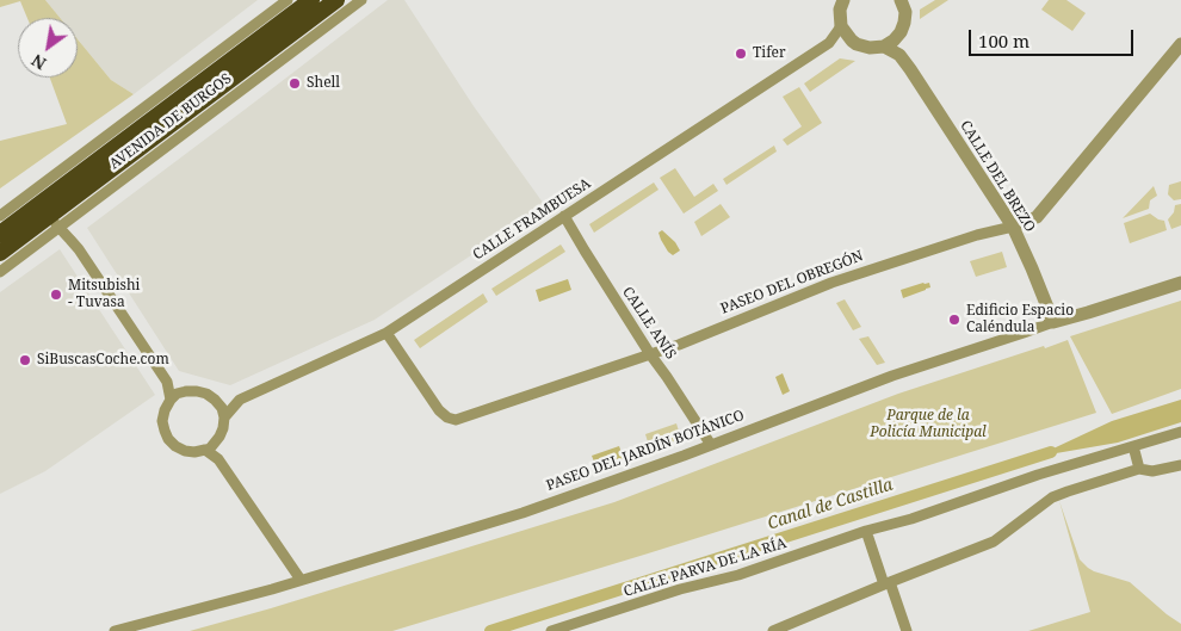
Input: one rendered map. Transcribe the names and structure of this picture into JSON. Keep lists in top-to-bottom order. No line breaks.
{"streets":{"highway":["AVENIDA DE BURGOS"],"street":["CALLE DEL BREZO","CALLE FRAMBUESA","PASEO DEL OBREGÓN","CALLE ANÍS","PASEO DEL JARDÍN BOTÁNICO","CALLE PARVA DE LA RÍA"]},"crossings":[["CALLE DEL BREZO","PASEO DEL OBREGÓN"],["CALLE DEL BREZO","PASEO DEL JARDÍN BOTÁNICO"],["CALLE FRAMBUESA","PASEO DEL OBREGÓN"],["CALLE FRAMBUESA","CALLE ANÍS"],["PASEO DEL OBREGÓN","CALLE ANÍS"],["CALLE ANÍS","PASEO DEL JARDÍN BOTÁNICO"]],"water":["Canal de Castilla"],"parks":["Parque de la Policía Municipal"],"places":["Tifer","Shell","Mitsubishi - Tuvasa","Edificio Espacio Caléndula","SiBuscasCoche.com"],"scale_bar":"100 m","north":"bottom left"}
